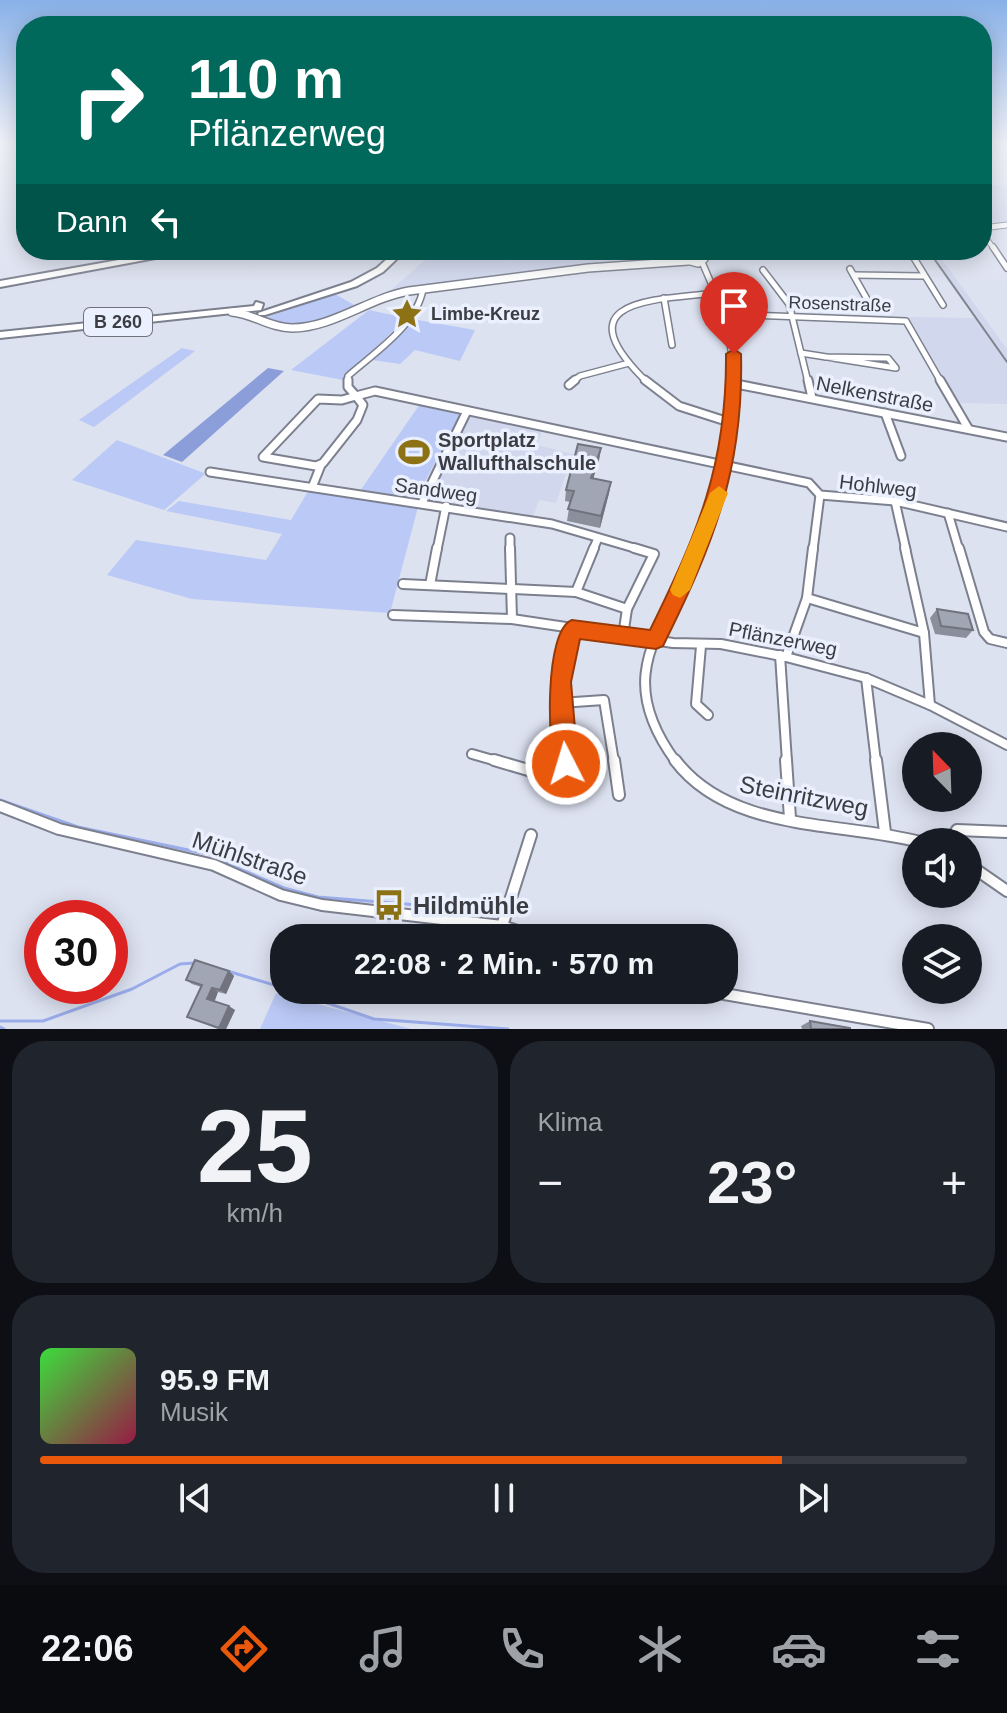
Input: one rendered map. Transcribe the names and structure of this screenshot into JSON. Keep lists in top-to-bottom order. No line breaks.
{"streets":{"highway":["B 260"],"street":["Rosenstraße","Nelkenstraße","Hohlweg","Sandweg","Pflänzerweg","Steinritzweg","Mühlstraße"]},"crossings":[["Rosenstraße","Nelkenstraße"],["Rosenstraße","Steinritzweg"],["Nelkenstraße","Steinritzweg"],["Hohlweg","Steinritzweg"],["Pflänzerweg","Steinritzweg"]],"places":{"place":["Limbe-Kreuz"],"sports":["Sportplatz Wallufthalschule"],"bus stop":["Hildmühle"]},"north":"top left","page":{"turn":["110 m","Pflänzerweg"],"then":"Dann","limit":"30","trip":"22:08 · 2 Min. · 570 m","tile":[["25","km/h"],"Klima"],"heat":["−","23°","+"],"song":["95.9 FM","Musik"],"tabs":"22:06"}}
